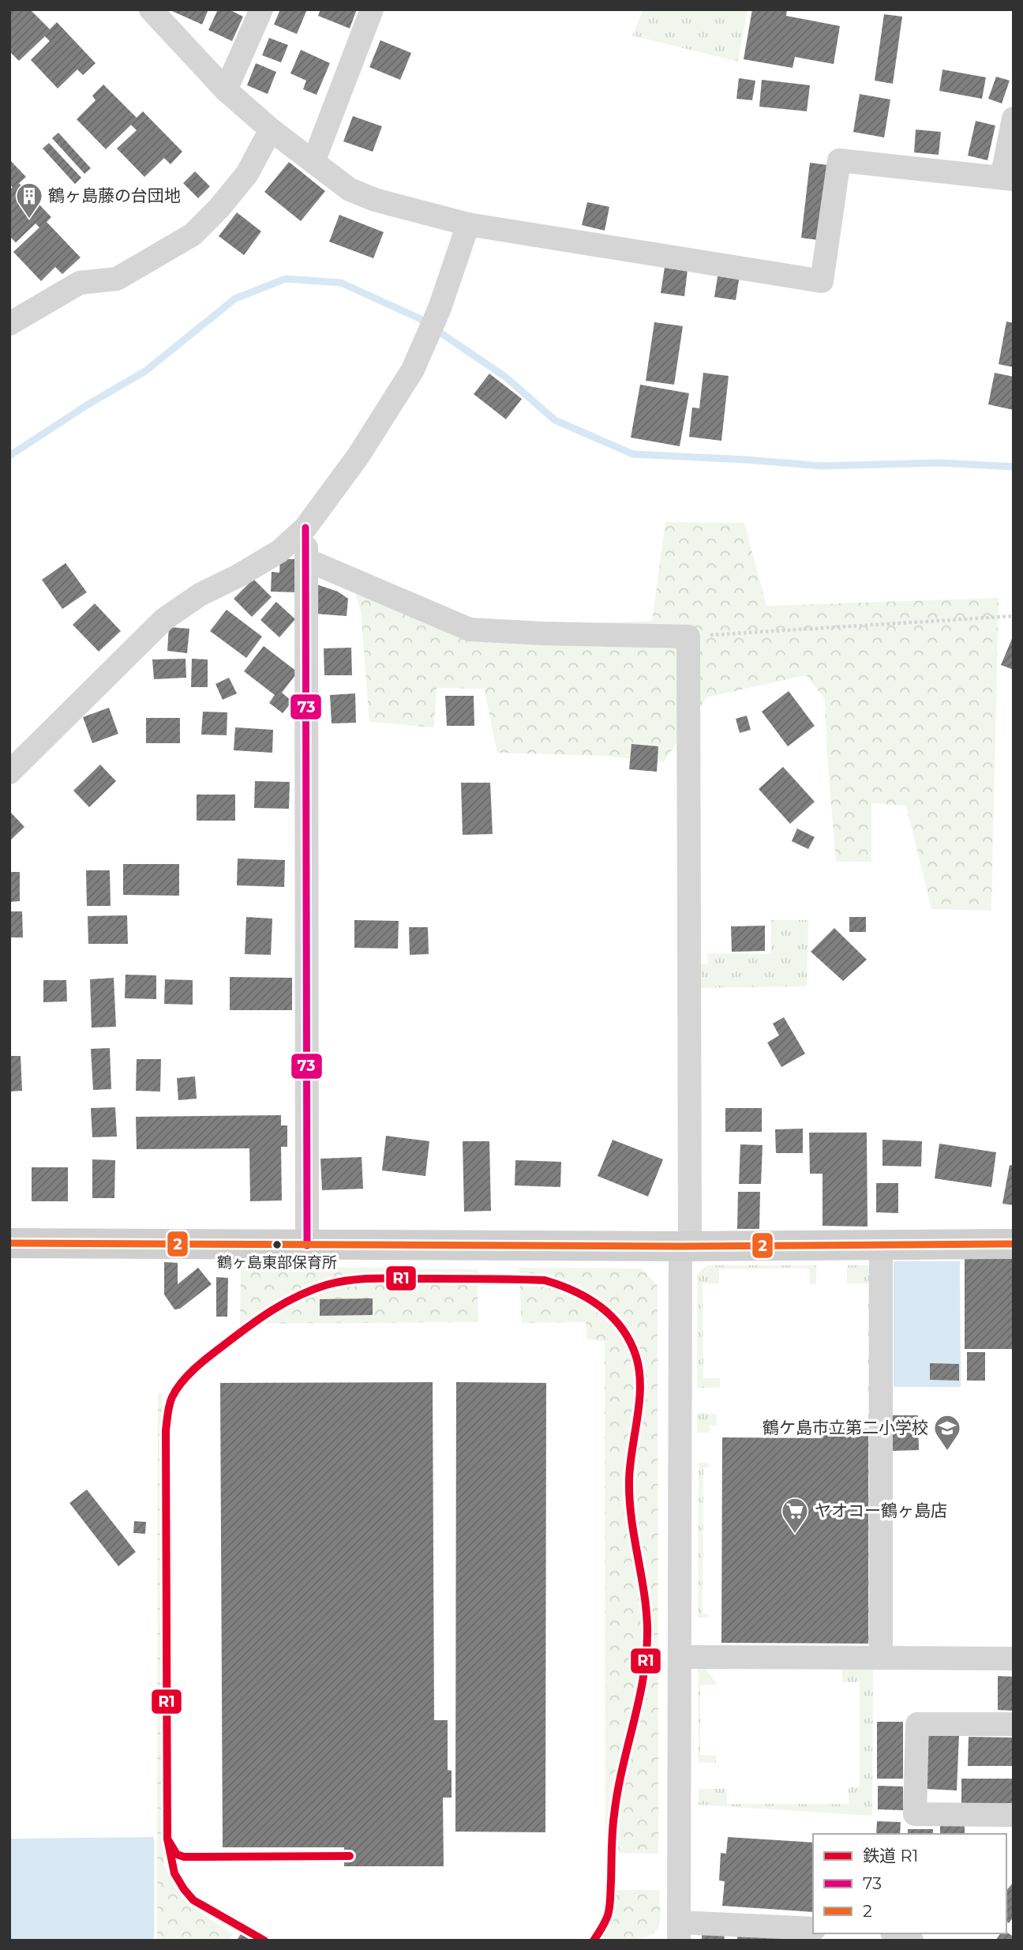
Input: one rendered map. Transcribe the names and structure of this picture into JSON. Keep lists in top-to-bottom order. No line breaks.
{"places":{"building":["鶴ヶ島藤の台団地"],"other":["鶴ヶ島東部保育所"],"school or university":["鶴ケ島市立第二小学校"],"supermarket":["ヤオコー鶴ヶ島店"]},"lines":["transit line 73","transit line 2","rail line R1"],"legend":["鉄道 R1","73","2"]}
